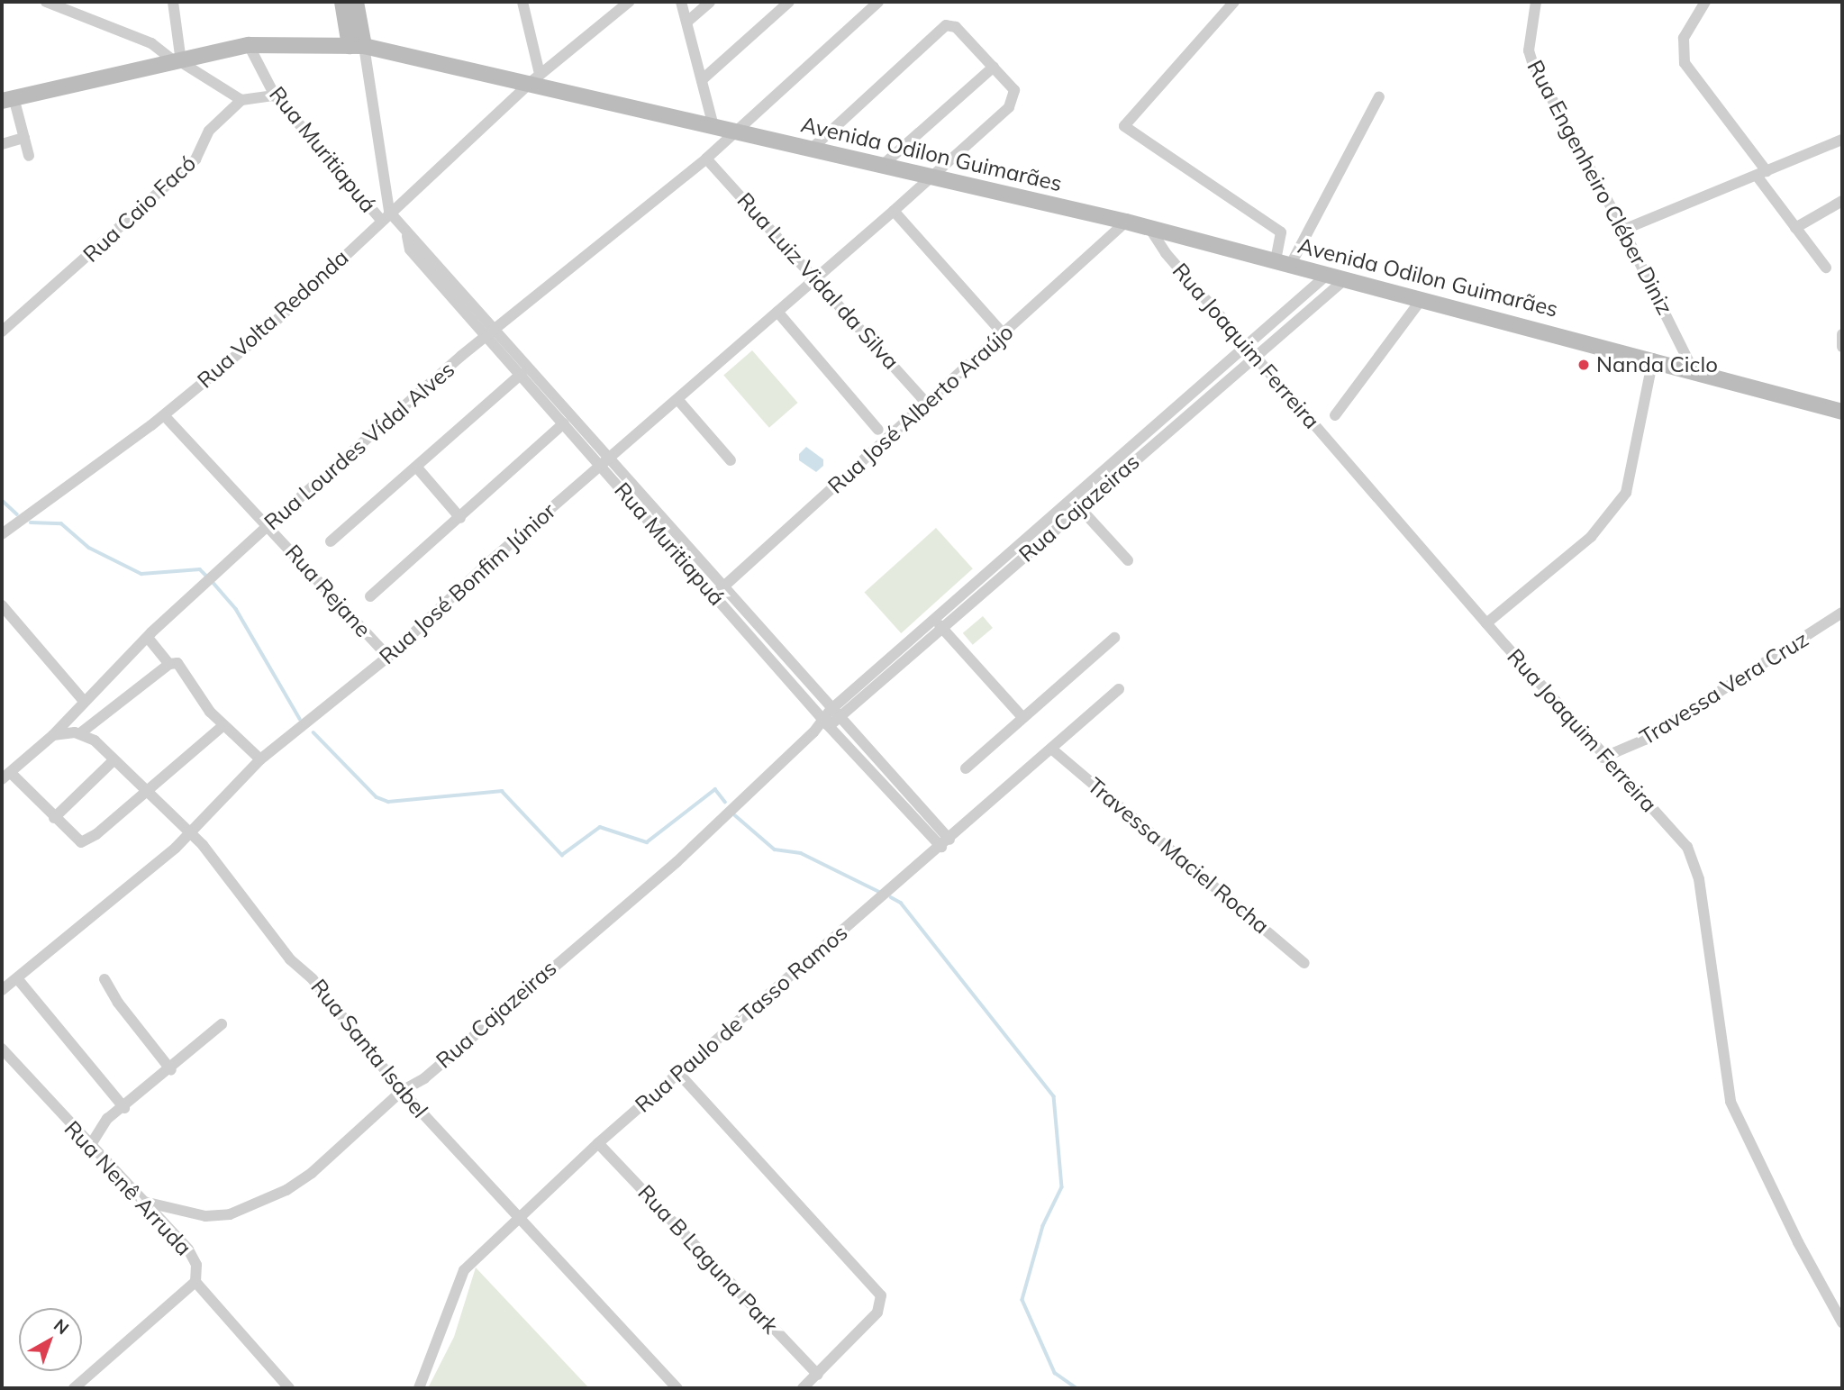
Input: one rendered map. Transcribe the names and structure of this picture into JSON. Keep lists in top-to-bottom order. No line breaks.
{"streets":{"street":["Rua Muritiapuá","Avenida Odilon Guimarães","Rua Engenheiro Cléber Diniz","Rua Caio Facó","Rua Luiz Vidal da Silva","Rua Volta Redonda","Rua Joaquim Ferreira","Rua José Alberto Araújo","Rua Lourdes Vídal Alves","Rua Cajazeiras","Rua José Bonfim Júnior","Rua Rejane","Travessa Vera Cruz","Travessa Maciel Rocha","Rua Paulo de Tasso Ramos","Rua Santa Isabel","Rua Nenê Arruda","Rua B Laguna Park"]},"crossings":[["Rua Muritiapuá","Avenida Odilon Guimarães"],["Rua Muritiapuá","Rua Caio Facó"],["Rua Muritiapuá","Rua Volta Redonda"],["Rua Muritiapuá","Rua José Alberto Araújo"],["Rua Muritiapuá","Rua Lourdes Vídal Alves"],["Rua Muritiapuá","Rua Cajazeiras"],["Rua Muritiapuá","Rua José Bonfim Júnior"],["Rua Muritiapuá","Rua Paulo de Tasso Ramos"],["Avenida Odilon Guimarães","Rua Engenheiro Cléber Diniz"],["Avenida Odilon Guimarães","Rua Volta Redonda"],["Avenida Odilon Guimarães","Rua Joaquim Ferreira"],["Avenida Odilon Guimarães","Rua José Alberto Araújo"],["Avenida Odilon Guimarães","Rua Lourdes Vídal Alves"],["Avenida Odilon Guimarães","Rua Cajazeiras"],["Avenida Odilon Guimarães","Rua José Bonfim Júnior"],["Rua Luiz Vidal da Silva","Rua José Alberto Araújo"],["Rua Luiz Vidal da Silva","Rua Lourdes Vídal Alves"],["Rua Luiz Vidal da Silva","Rua José Bonfim Júnior"],["Rua Volta Redonda","Rua Rejane"],["Rua Joaquim Ferreira","Rua Cajazeiras"],["Rua Joaquim Ferreira","Travessa Vera Cruz"],["Rua Lourdes Vídal Alves","Rua Rejane"],["Rua Cajazeiras","Rua Santa Isabel"],["Rua Cajazeiras","Rua Nenê Arruda"],["Rua José Bonfim Júnior","Rua Rejane"],["Rua José Bonfim Júnior","Rua Santa Isabel"],["Travessa Maciel Rocha","Rua Paulo de Tasso Ramos"],["Rua Paulo de Tasso Ramos","Rua Santa Isabel"],["Rua Paulo de Tasso Ramos","Rua B Laguna Park"]],"places":["Nanda Ciclo"],"north":"top right"}
